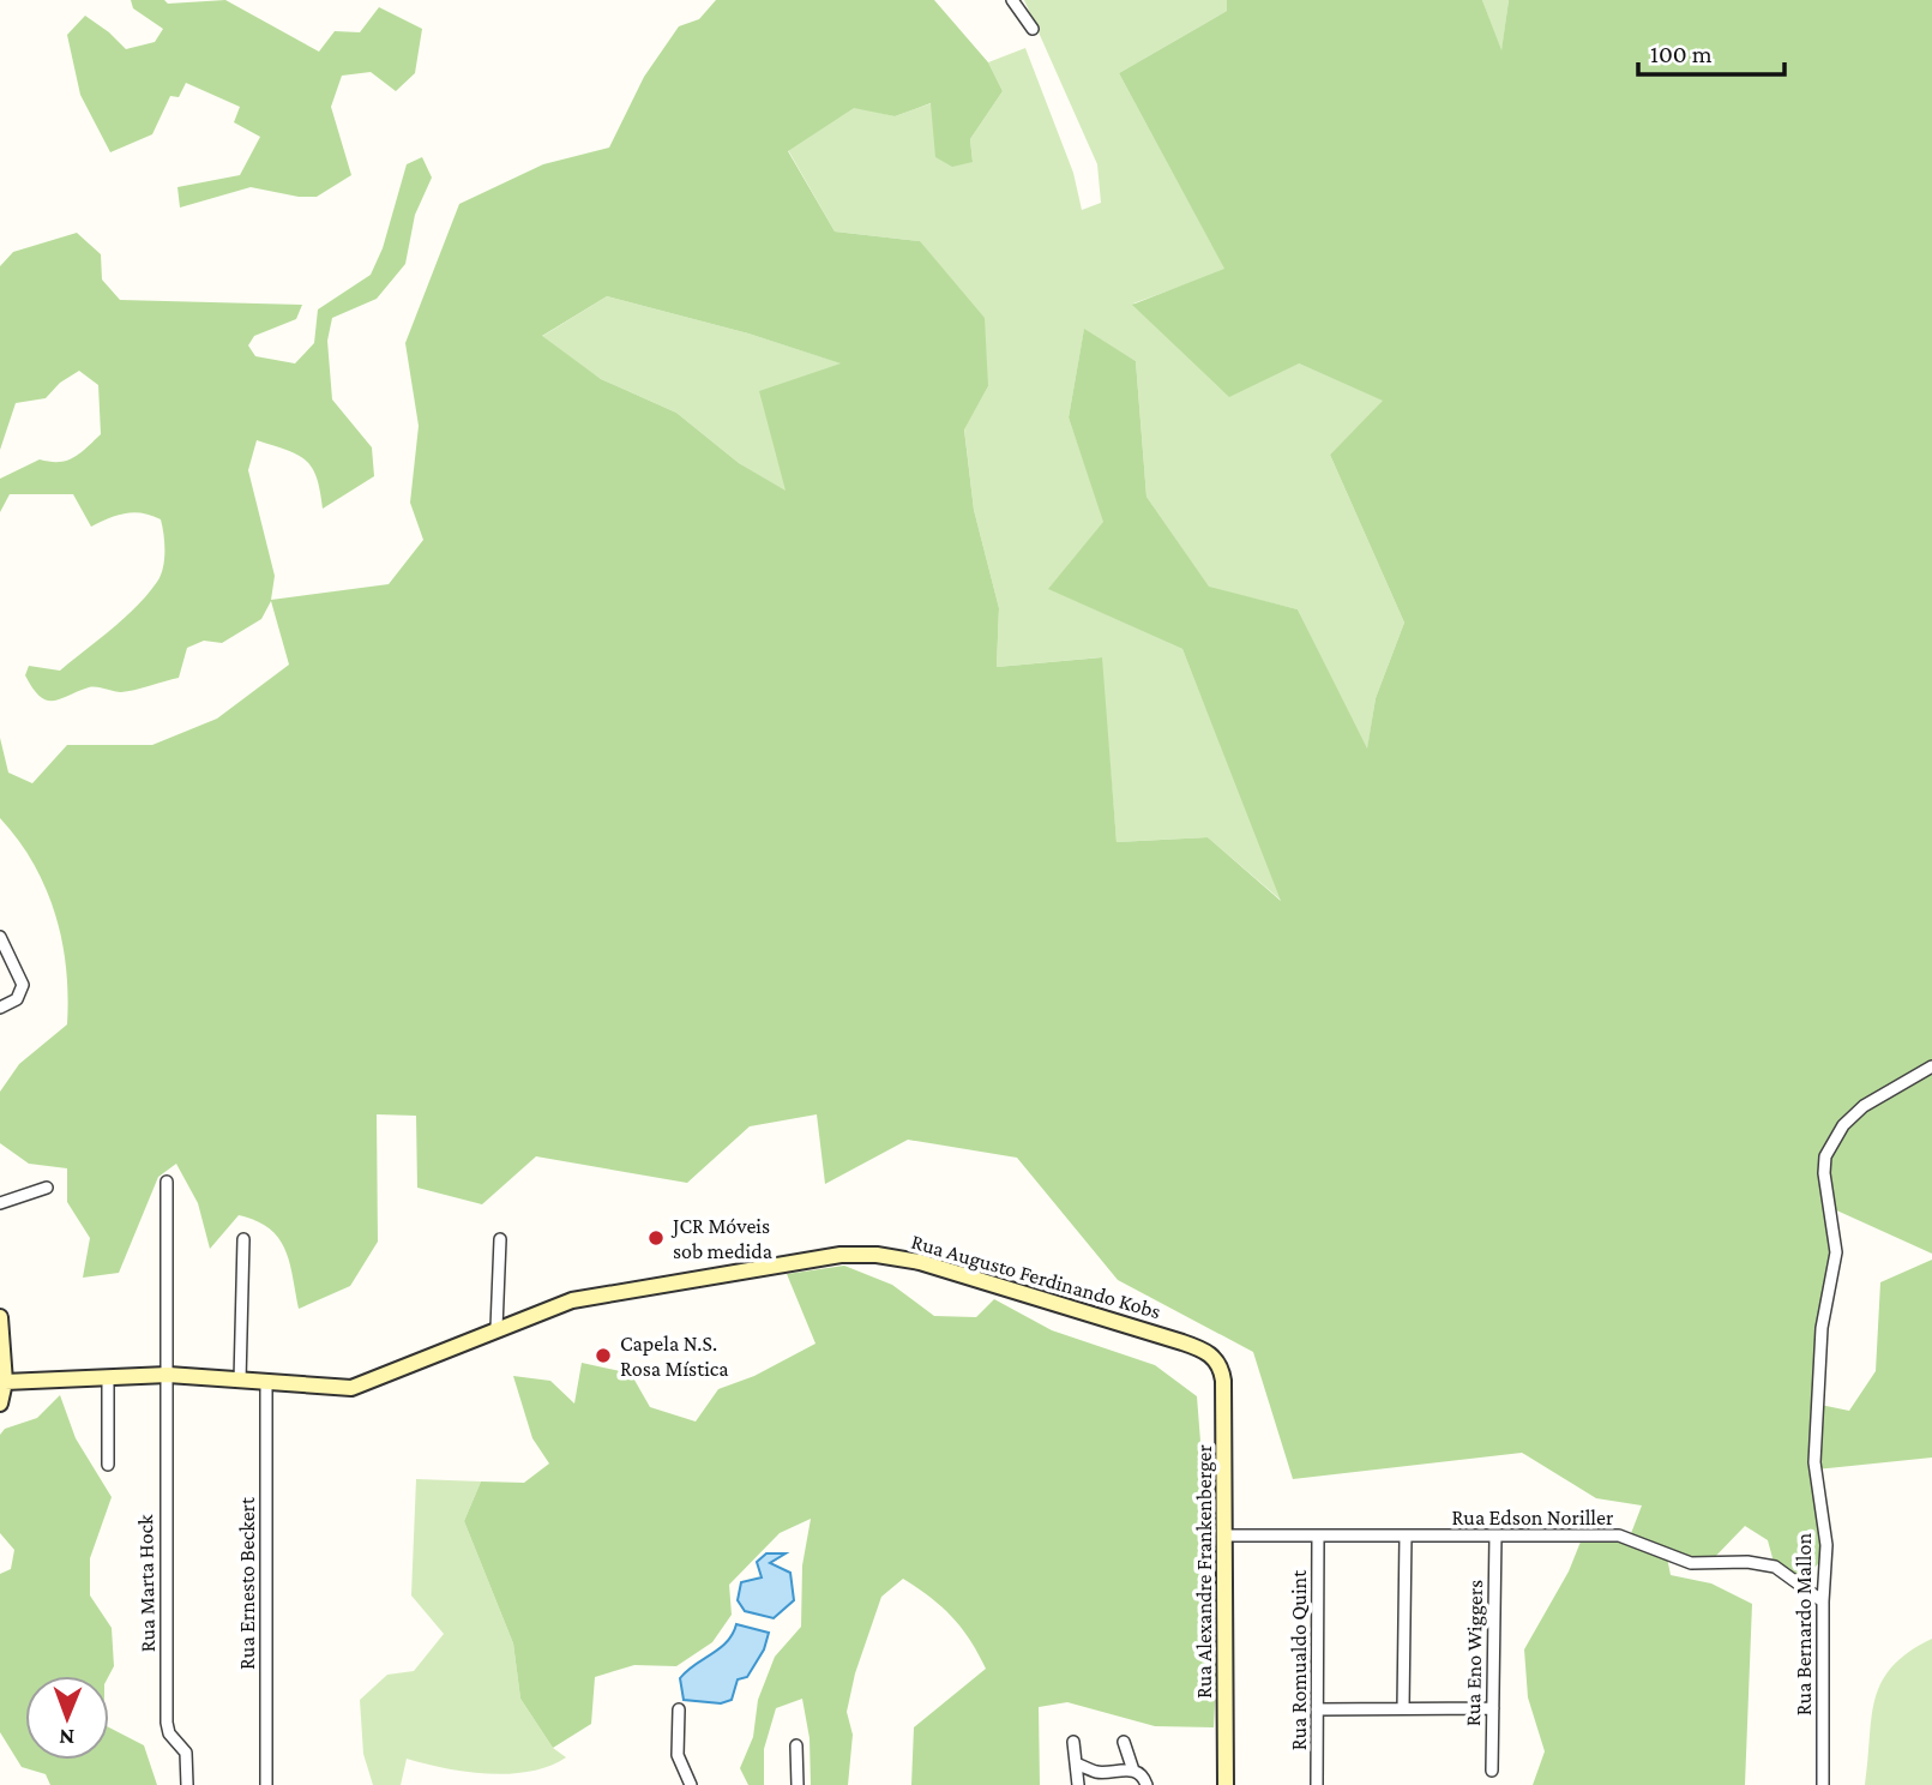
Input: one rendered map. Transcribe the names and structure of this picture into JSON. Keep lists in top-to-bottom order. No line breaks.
{"streets":{"street":["Rua Augusto Ferdinando Kobs","Rua Edson Noriller","Rua Alexandre Frankenberger","Rua Marta Hock","Rua Ernesto Beckert","Rua Bernardo Mallon","Rua Eno Wiggers","Rua Romualdo Quint"]},"crossings":[["Rua Augusto Ferdinando Kobs","Rua Alexandre Frankenberger"],["Rua Augusto Ferdinando Kobs","Rua Marta Hock"],["Rua Augusto Ferdinando Kobs","Rua Ernesto Beckert"],["Rua Edson Noriller","Rua Alexandre Frankenberger"],["Rua Edson Noriller","Rua Bernardo Mallon"],["Rua Edson Noriller","Rua Eno Wiggers"],["Rua Edson Noriller","Rua Romualdo Quint"]],"places":["JCR Móveis sob medida","Capela N.S. Rosa Mística"],"scale_bar":"100 m","north":"bottom"}
